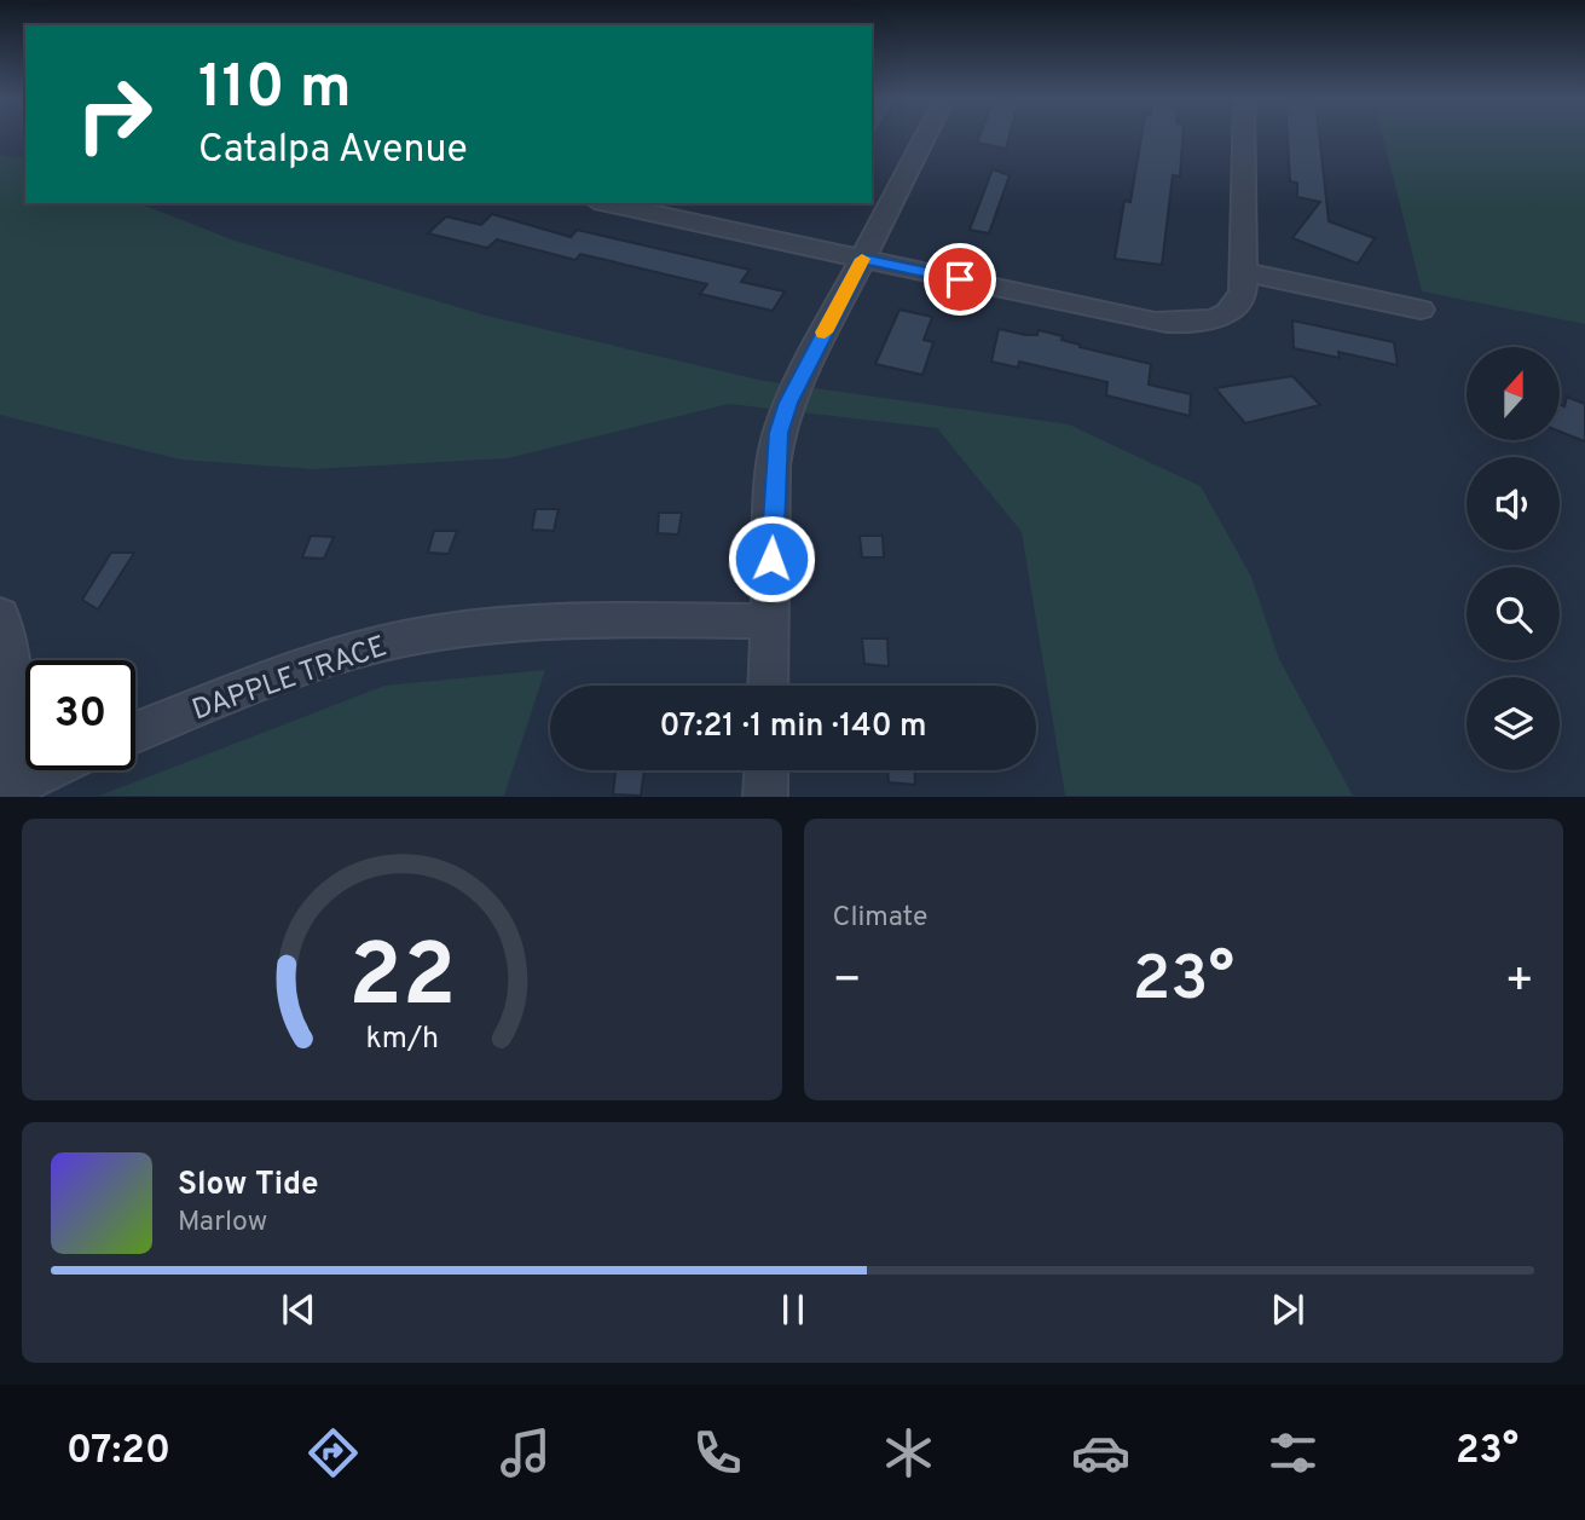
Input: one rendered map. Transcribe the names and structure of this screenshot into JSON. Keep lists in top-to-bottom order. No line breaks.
{"streets":{"street":["DAPPLE TRACE"]},"north":"top","page":{"turn":["110 m","Catalpa Avenue"],"limit":"30","trip":"07:21 · 1 min · 140 m","tile":"Climate","heat":["−","23°","+"],"song":["Slow Tide","Marlow"],"tabs":["07:20","23°"],"gauge":["22","km/h"]}}
